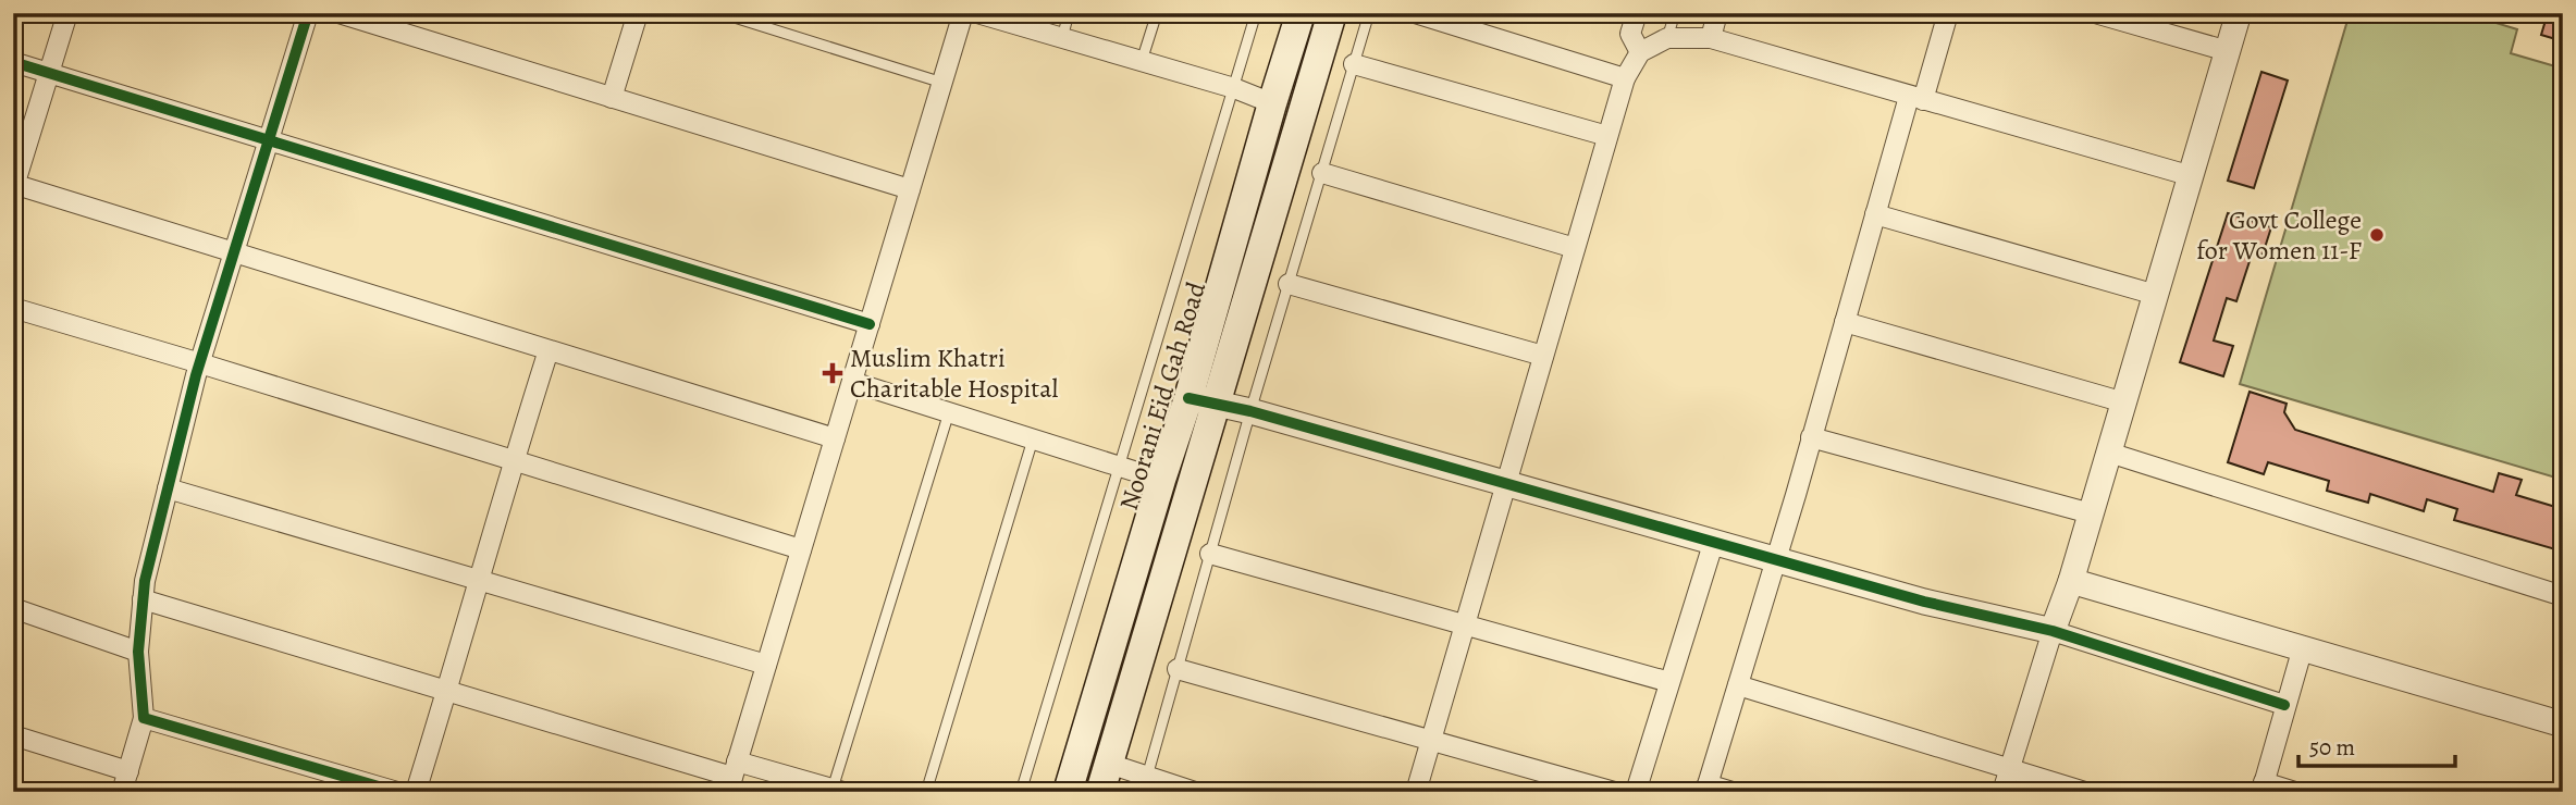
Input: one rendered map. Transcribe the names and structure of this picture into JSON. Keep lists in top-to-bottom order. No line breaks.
{"streets":{"main road":["Noorani Eid Gah Road"]},"places":{"other":["Govt College for Women 11-F"],"health":["Muslim Khatri Charitable Hospital"]},"scale_bar":"50 m"}
